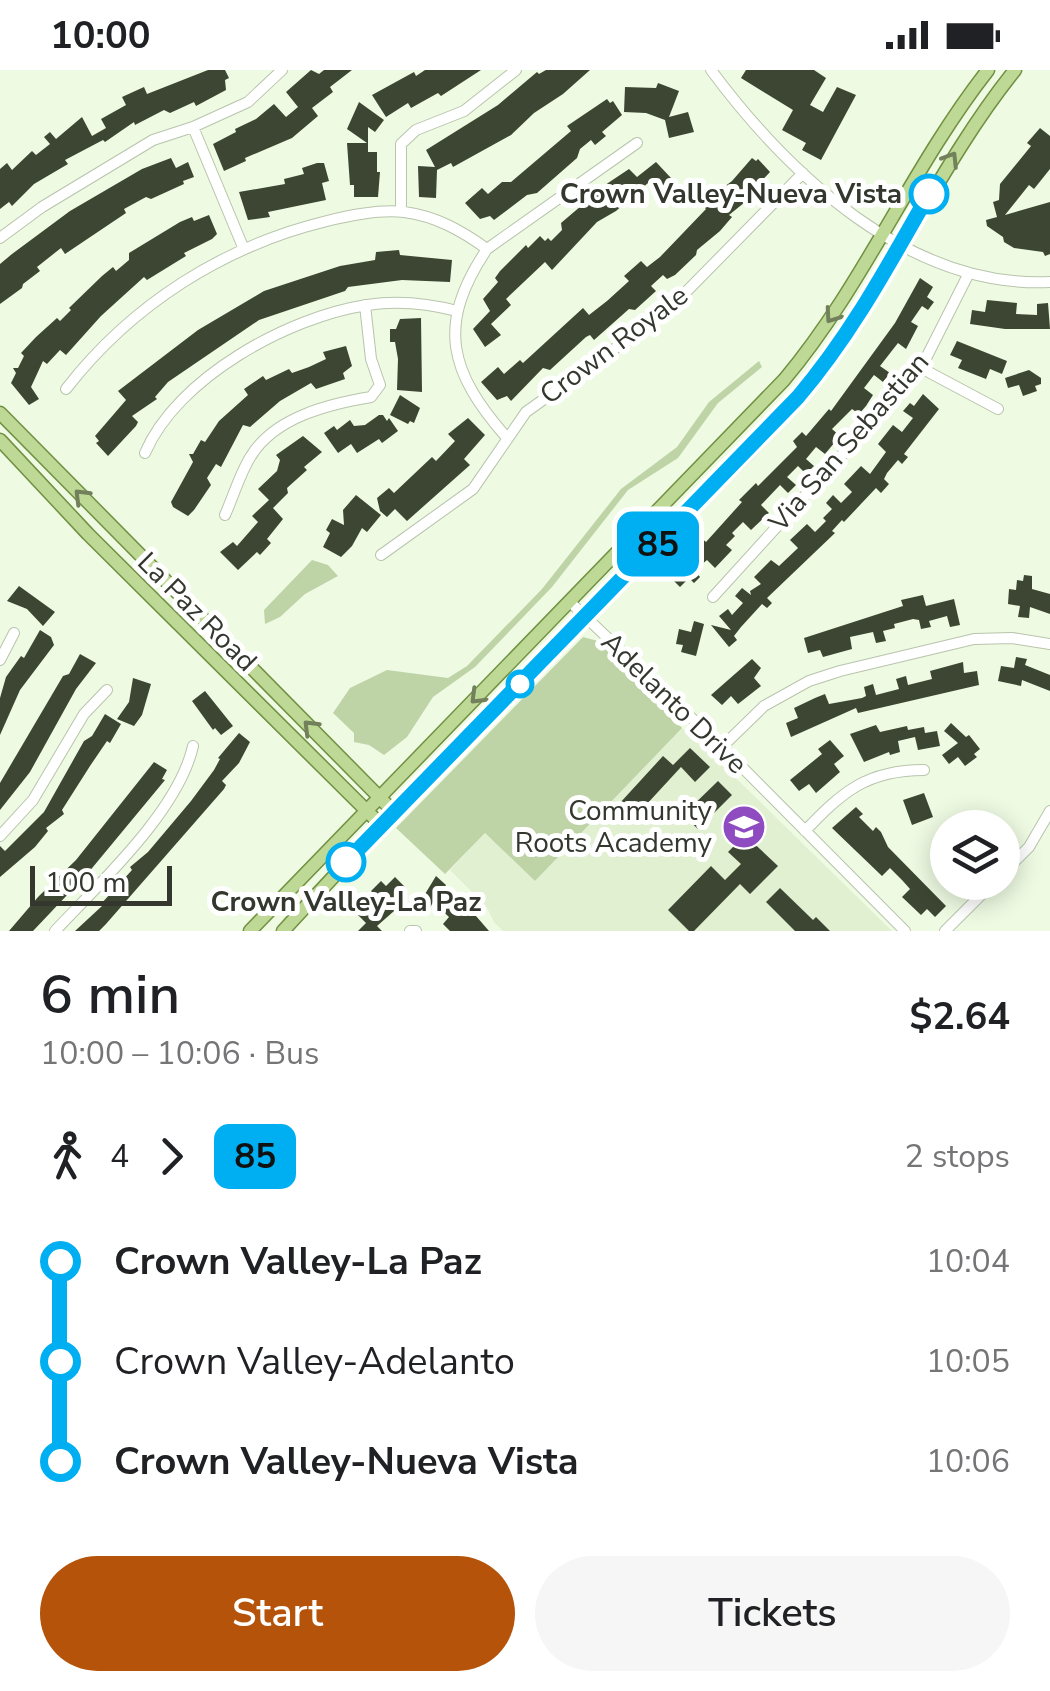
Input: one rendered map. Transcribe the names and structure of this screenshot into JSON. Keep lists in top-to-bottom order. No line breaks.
{"streets":{"main road":["La Paz Road"],"street":["Crown Royale","Via San Sebastian","Adelanto Drive"]},"places":{"other":["Crown Valley-Nueva Vista","Crown Valley-La Paz"],"school or university":["Community Roots Academy"]},"lines":["bus line 85"],"scale_bar":"100 m","page":{"status":"10:00","on_map":"85","scale":"100 m","heading":["6 min","10:00 – 10:06 · Bus","$2.64"],"legs":["4","85","2 stops"],"list":[{"name":"Crown Valley-La Paz","value":"10:04"},{"name":"Crown Valley-Adelanto","value":"10:05"},{"name":"Crown Valley-Nueva Vista","value":"10:06"}],"buttons":["Start","Tickets"]}}
